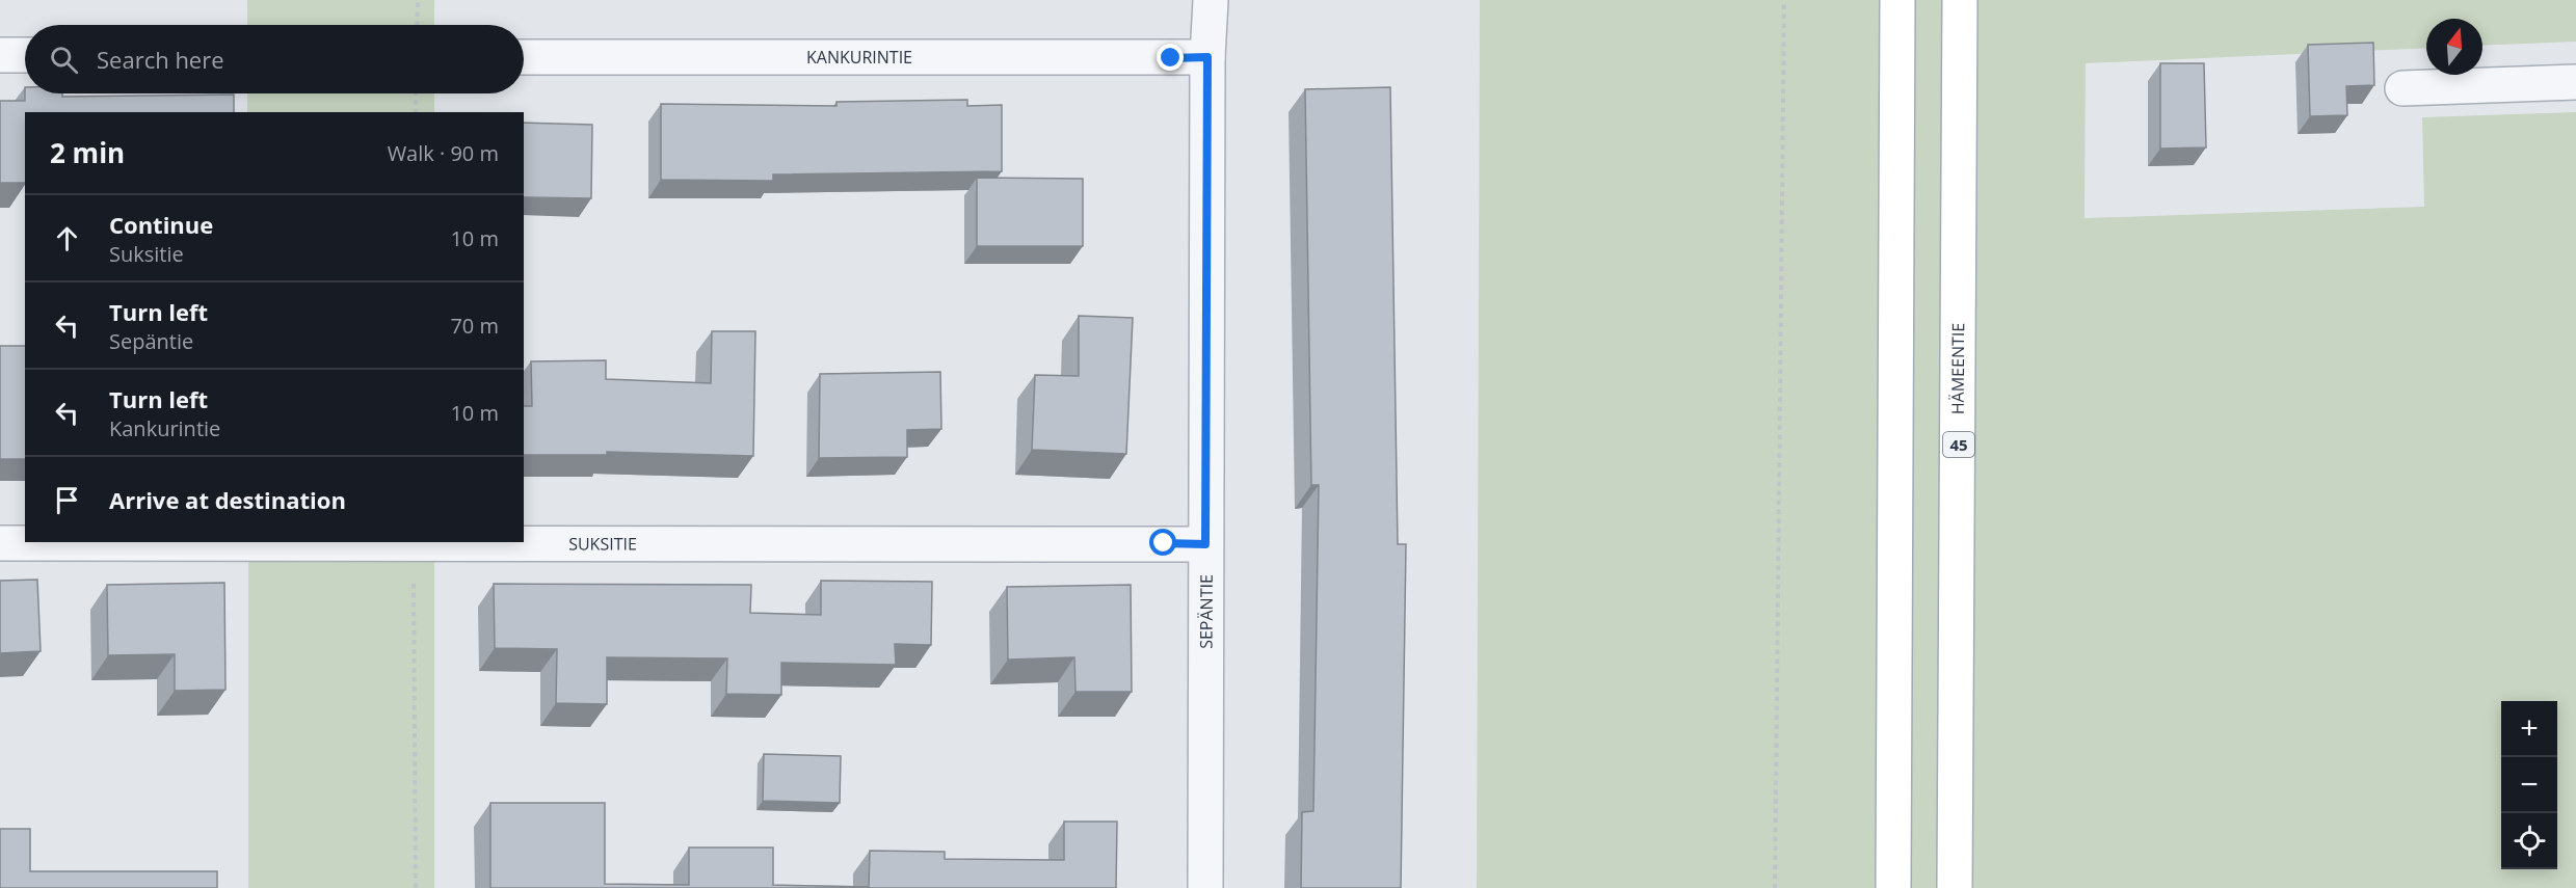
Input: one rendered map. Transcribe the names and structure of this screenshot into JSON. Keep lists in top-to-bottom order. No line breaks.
{"streets":{"main road":["HÄMEENTIE","45"],"street":["KANKURINTIE","SUKSITIE","SEPÄNTIE"]},"crossings":[["KANKURINTIE","SEPÄNTIE"],["SUKSITIE","SEPÄNTIE"]],"north":"top","page":{"search":"Search here","heading":["2 min","Walk · 90 m"],"list":[["Continue","Suksitie","10 m"],["Turn left","Sepäntie","70 m"],["Turn left","Kankurintie","10 m"],"Arrive at destination"],"map_buttons":["+","−"]}}
